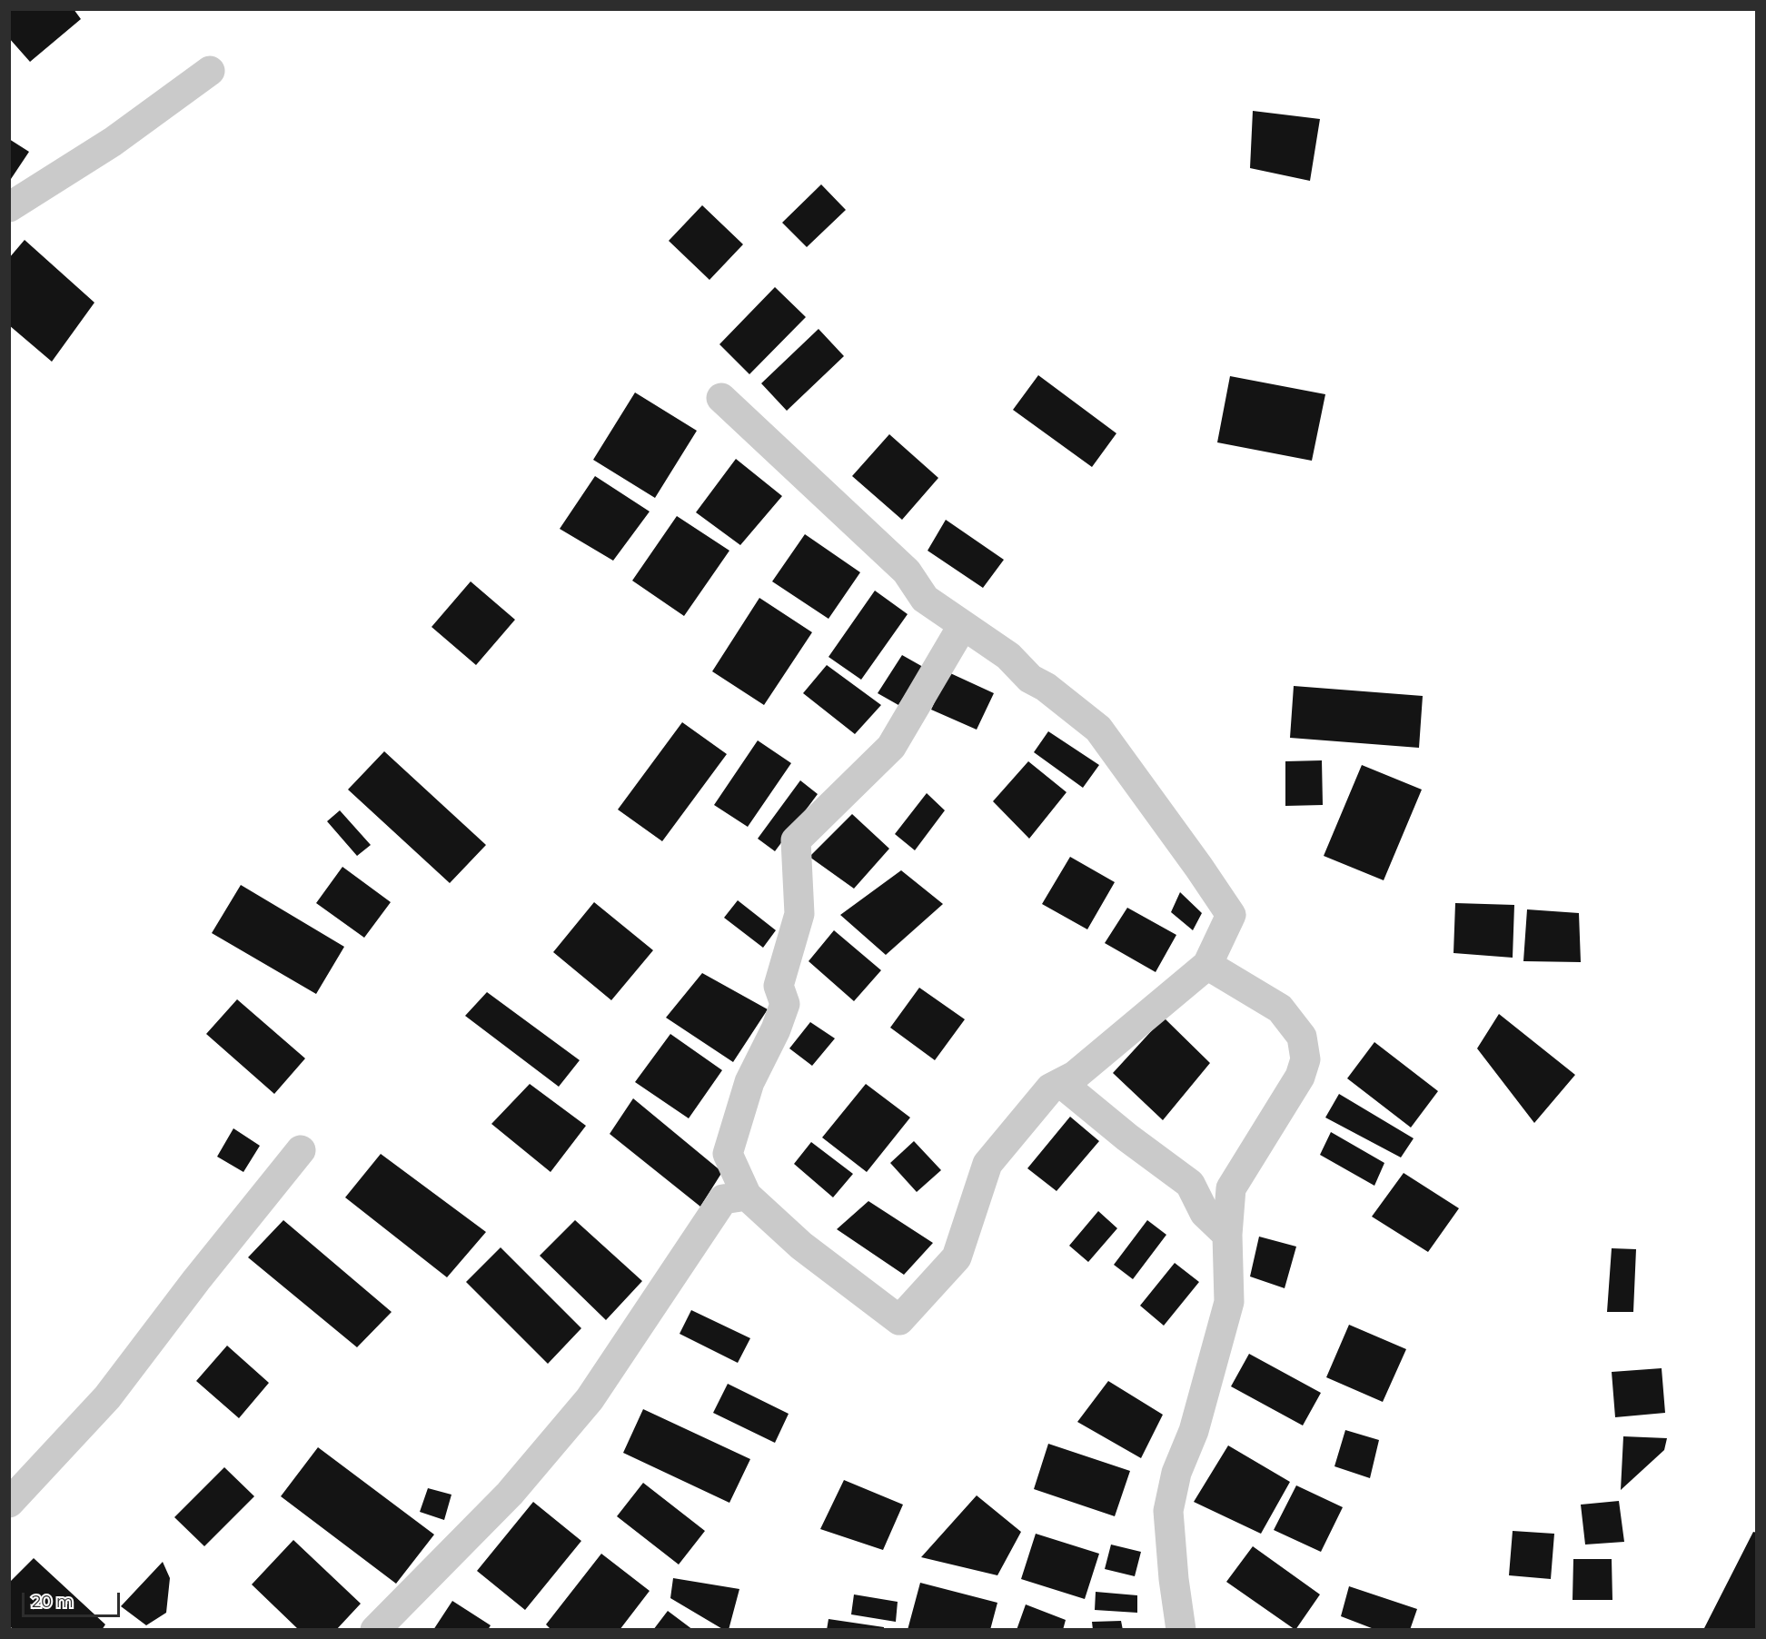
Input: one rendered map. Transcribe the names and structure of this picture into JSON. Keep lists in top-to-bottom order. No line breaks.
{"scale_bar":"20 m"}
